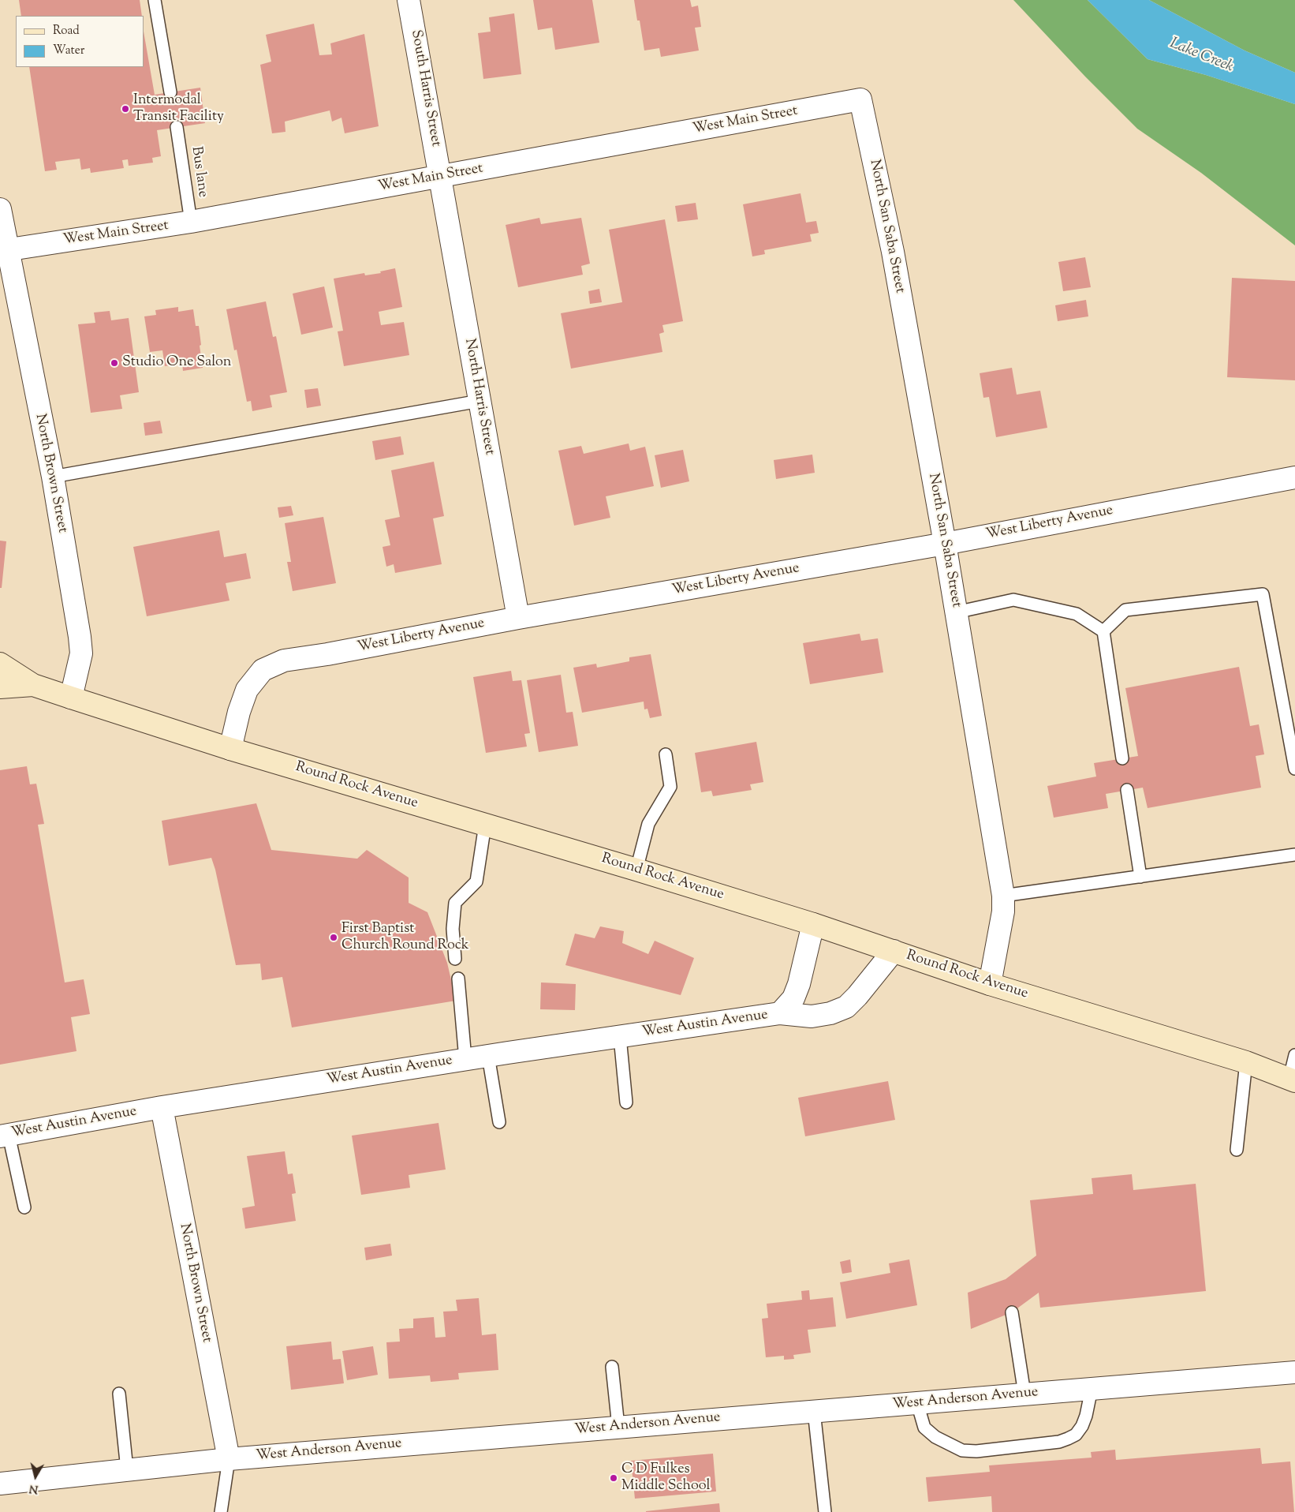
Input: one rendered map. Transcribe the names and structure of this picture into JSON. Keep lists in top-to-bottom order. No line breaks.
{"streets":{"street":["South Harris Street","West Main Street","North San Saba Street","North Harris Street","North Brown Street","West Liberty Avenue","Round Rock Avenue","West Austin Avenue","West Anderson Avenue"],"lane":["Bus lane"]},"crossings":[["South Harris Street","West Main Street"],["South Harris Street","North Harris Street"],["West Main Street","Bus lane"],["West Main Street","North San Saba Street"],["West Main Street","North Harris Street"],["West Main Street","North Brown Street"],["North San Saba Street","West Liberty Avenue"],["North San Saba Street","Round Rock Avenue"],["North Harris Street","West Liberty Avenue"],["North Brown Street","Round Rock Avenue"],["North Brown Street","West Austin Avenue"],["North Brown Street","West Anderson Avenue"],["West Liberty Avenue","Round Rock Avenue"],["Round Rock Avenue","West Austin Avenue"]],"water":["Lake Creek"],"places":["Intermodal Transit Facility","Studio One Salon","First Baptist Church Round Rock","C D Fulkes Middle School"],"legend":["Road","Water"],"north":"bottom"}
